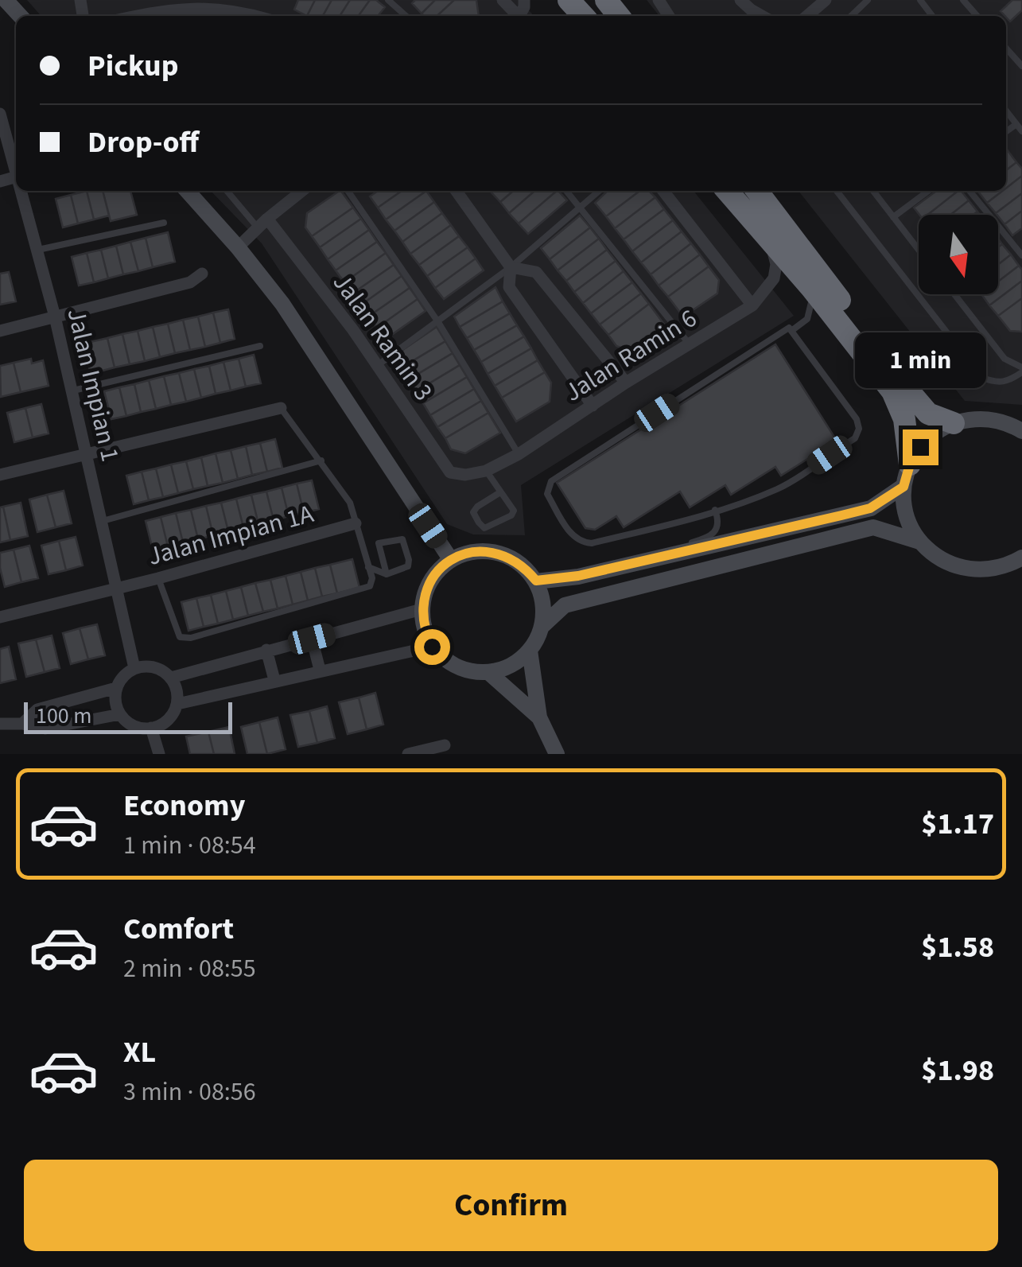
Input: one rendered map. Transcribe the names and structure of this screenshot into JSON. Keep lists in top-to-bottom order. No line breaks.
{"streets":{"street":["Jalan Ramin 3","Jalan Ramin 6","Jalan Impian 1","Jalan Impian 1A"]},"crossings":[["Jalan Ramin 3","Jalan Ramin 6"],["Jalan Impian 1","Jalan Impian 1A"]],"scale_bar":"100 m","north":"bottom","page":{"banner":["Pickup","Drop-off"],"bubble":"1 min","scale":"100 m","list":[{"name":"Economy","note":"1 min · 08:54","value":"$1.17"},{"name":"Comfort","note":"2 min · 08:55","value":"$1.58"},{"name":"XL","note":"3 min · 08:56","value":"$1.98"}],"buttons":"Confirm"}}
